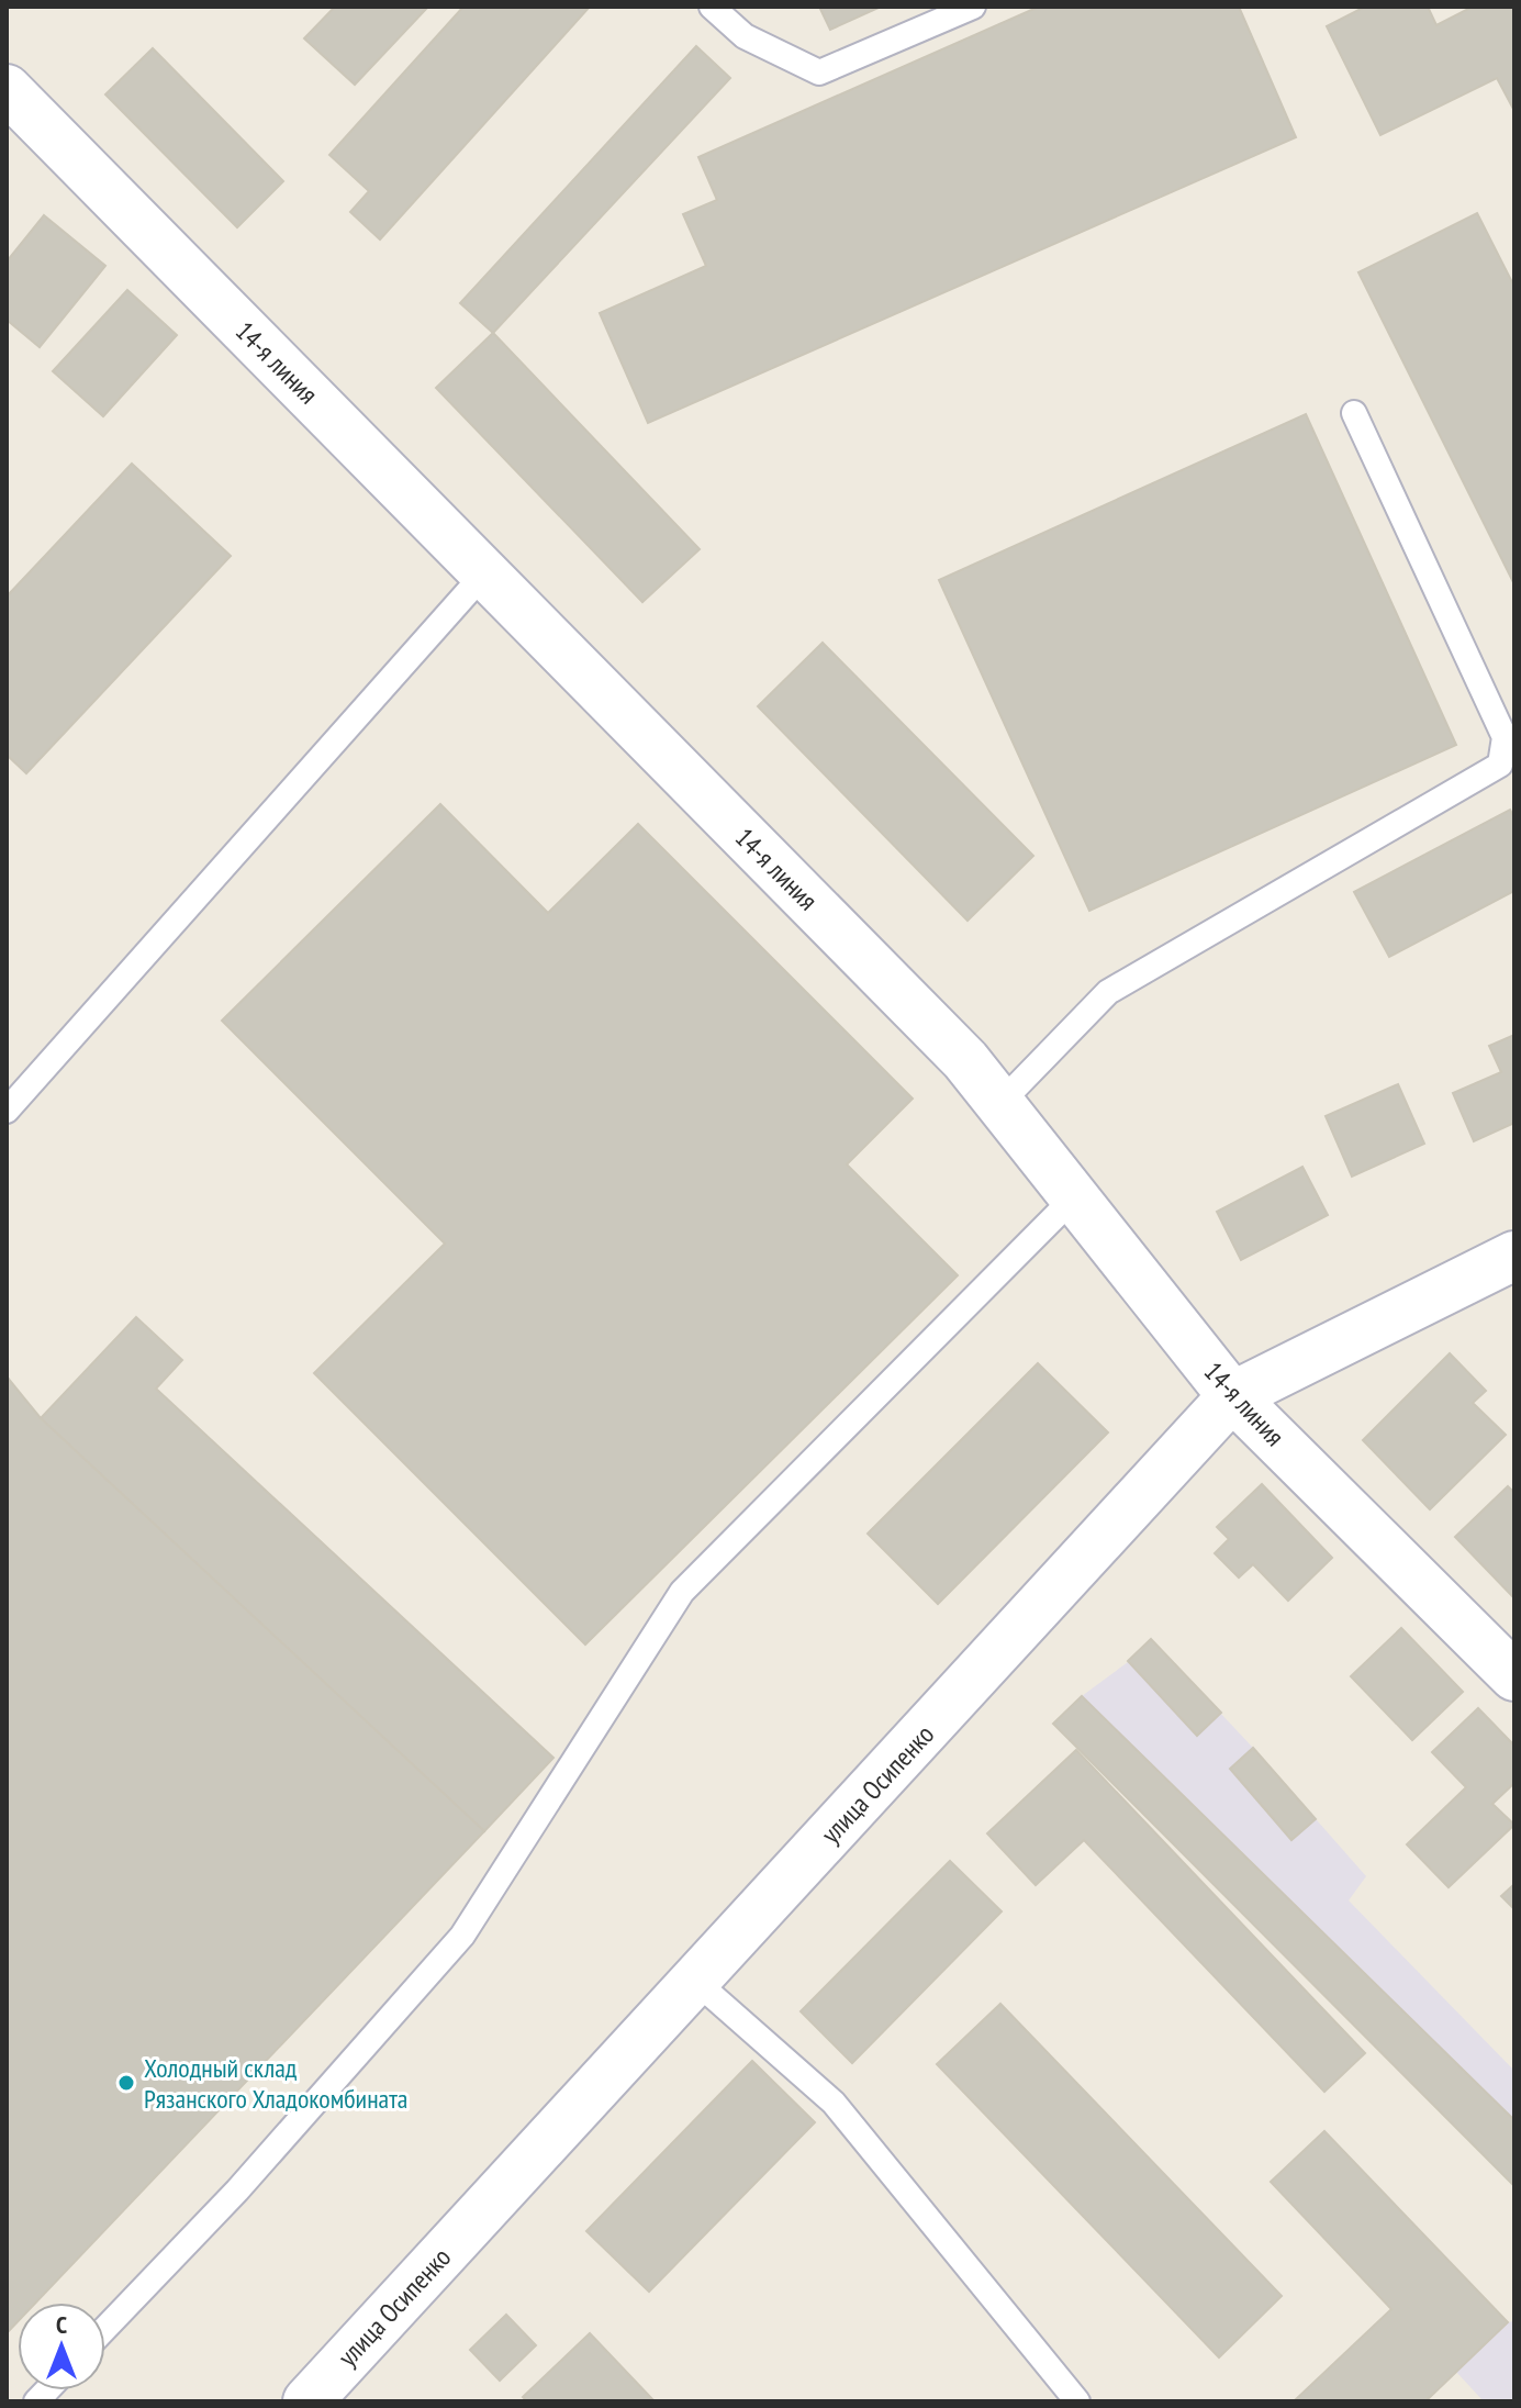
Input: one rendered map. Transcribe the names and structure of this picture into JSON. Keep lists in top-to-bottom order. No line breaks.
{"streets":{"street":["14-я линия","улица Осипенко"]},"crossings":[["14-я линия","улица Осипенко"]],"places":["Холодный склад Рязанского Хладокомбината"],"north":"top"}
